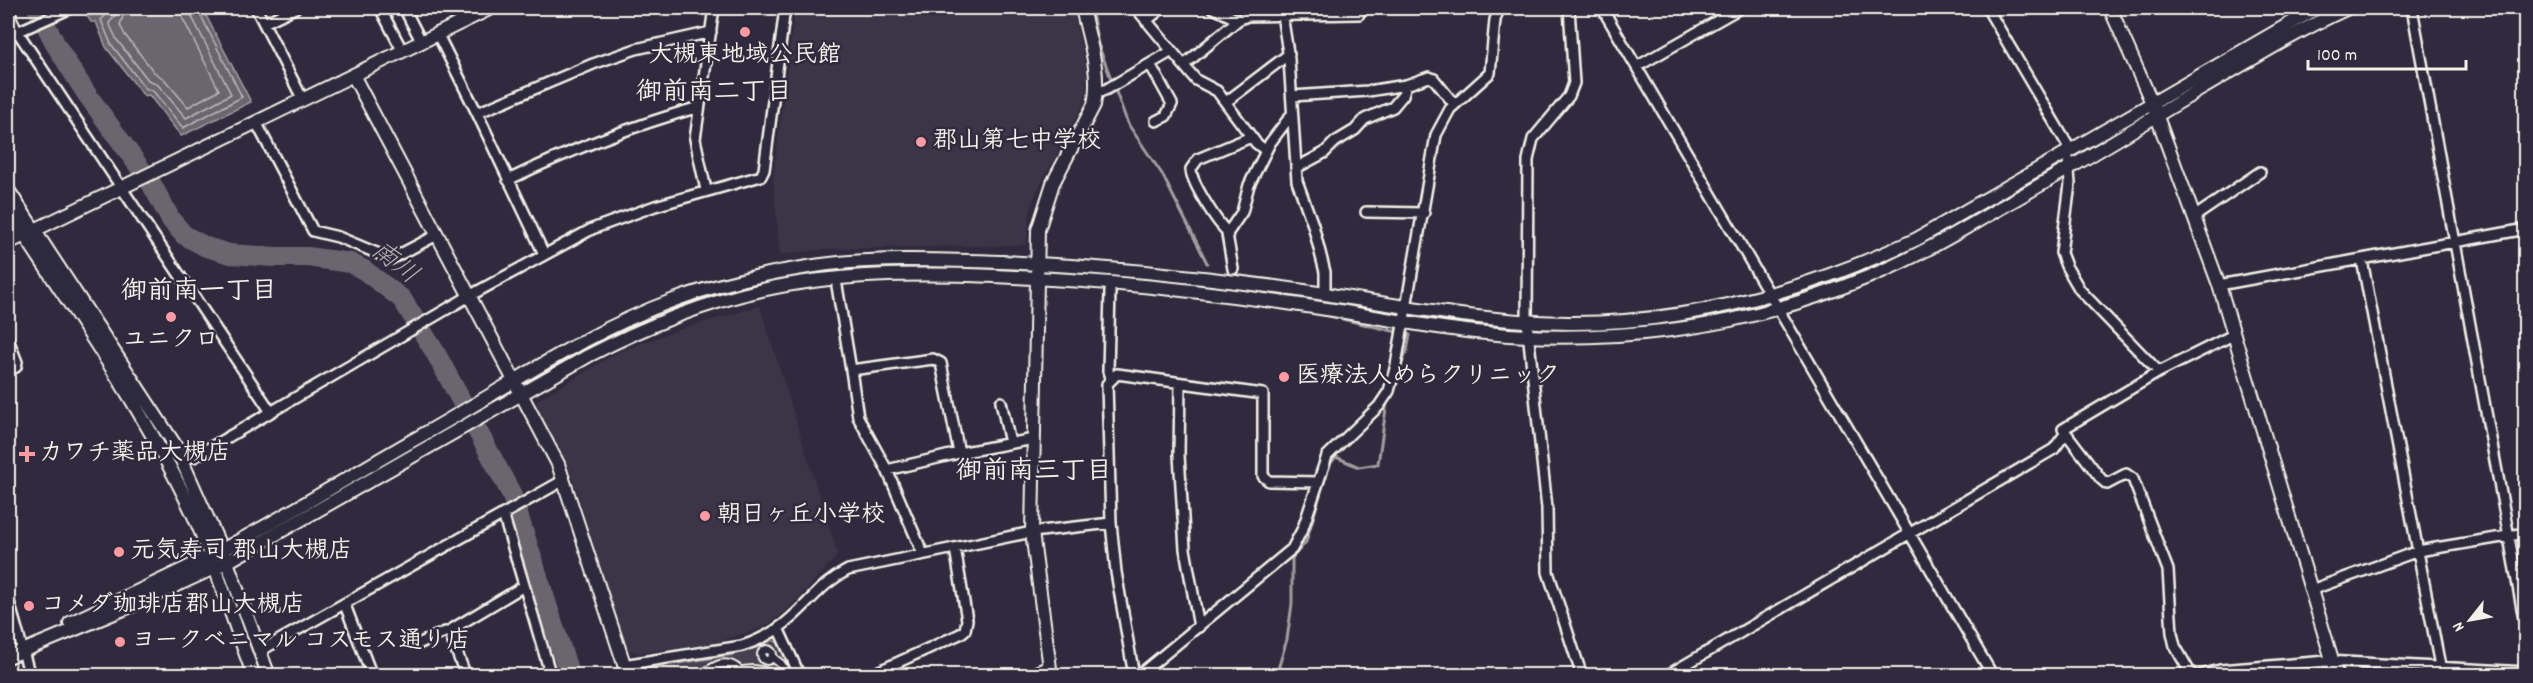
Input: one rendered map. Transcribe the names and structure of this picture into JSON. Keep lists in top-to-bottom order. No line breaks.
{"districts":["御前南二丁目","御前南一丁目","御前南三丁目"],"water":["南川"],"places":{"other":["大槻東地域公民館","郡山第七中学校","ユニクロ","医療法人めらクリニック","朝日ヶ丘小学校","元気寿司 郡山大槻店","コメダ珈琲店郡山大槻店","ヨークベニマル コスモス通り店"],"health":["カワチ薬品大槻店"]},"scale_bar":"100 m","north":"bottom left"}
